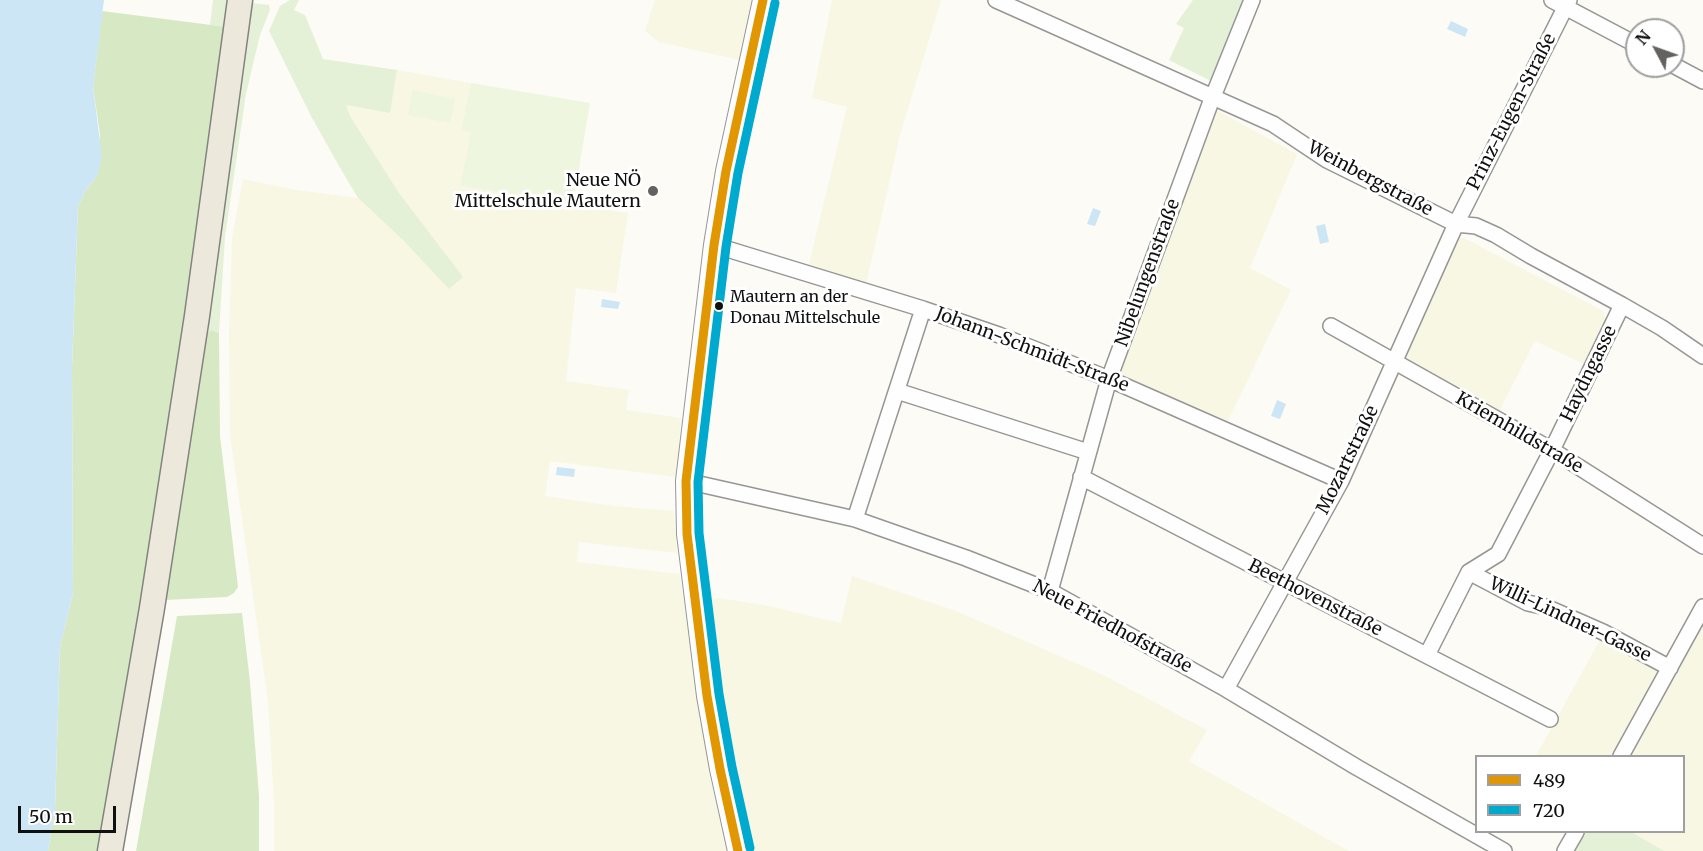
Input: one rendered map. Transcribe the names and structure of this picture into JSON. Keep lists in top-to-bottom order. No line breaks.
{"streets":{"street":["Prinz-Eugen-Straße","Weinbergstraße","Nibelungenstraße","Johann-Schmidt-Straße","Haydngasse","Kriemhildstraße","Mozartstraße","Beethovenstraße","Willi-Lindner-Gasse","Neue Friedhofstraße"]},"crossings":[["Prinz-Eugen-Straße","Weinbergstraße"],["Prinz-Eugen-Straße","Mozartstraße"],["Weinbergstraße","Nibelungenstraße"],["Weinbergstraße","Haydngasse"],["Weinbergstraße","Mozartstraße"],["Nibelungenstraße","Johann-Schmidt-Straße"],["Nibelungenstraße","Beethovenstraße"],["Nibelungenstraße","Neue Friedhofstraße"],["Johann-Schmidt-Straße","Mozartstraße"],["Haydngasse","Kriemhildstraße"],["Haydngasse","Willi-Lindner-Gasse"],["Kriemhildstraße","Mozartstraße"],["Mozartstraße","Beethovenstraße"],["Mozartstraße","Neue Friedhofstraße"]],"places":["Neue NÖ Mittelschule Mautern","Mautern an der Donau Mittelschule"],"lines":["transit line 489","transit line 720"],"legend":["489","720"],"scale_bar":"50 m","north":"top left"}
